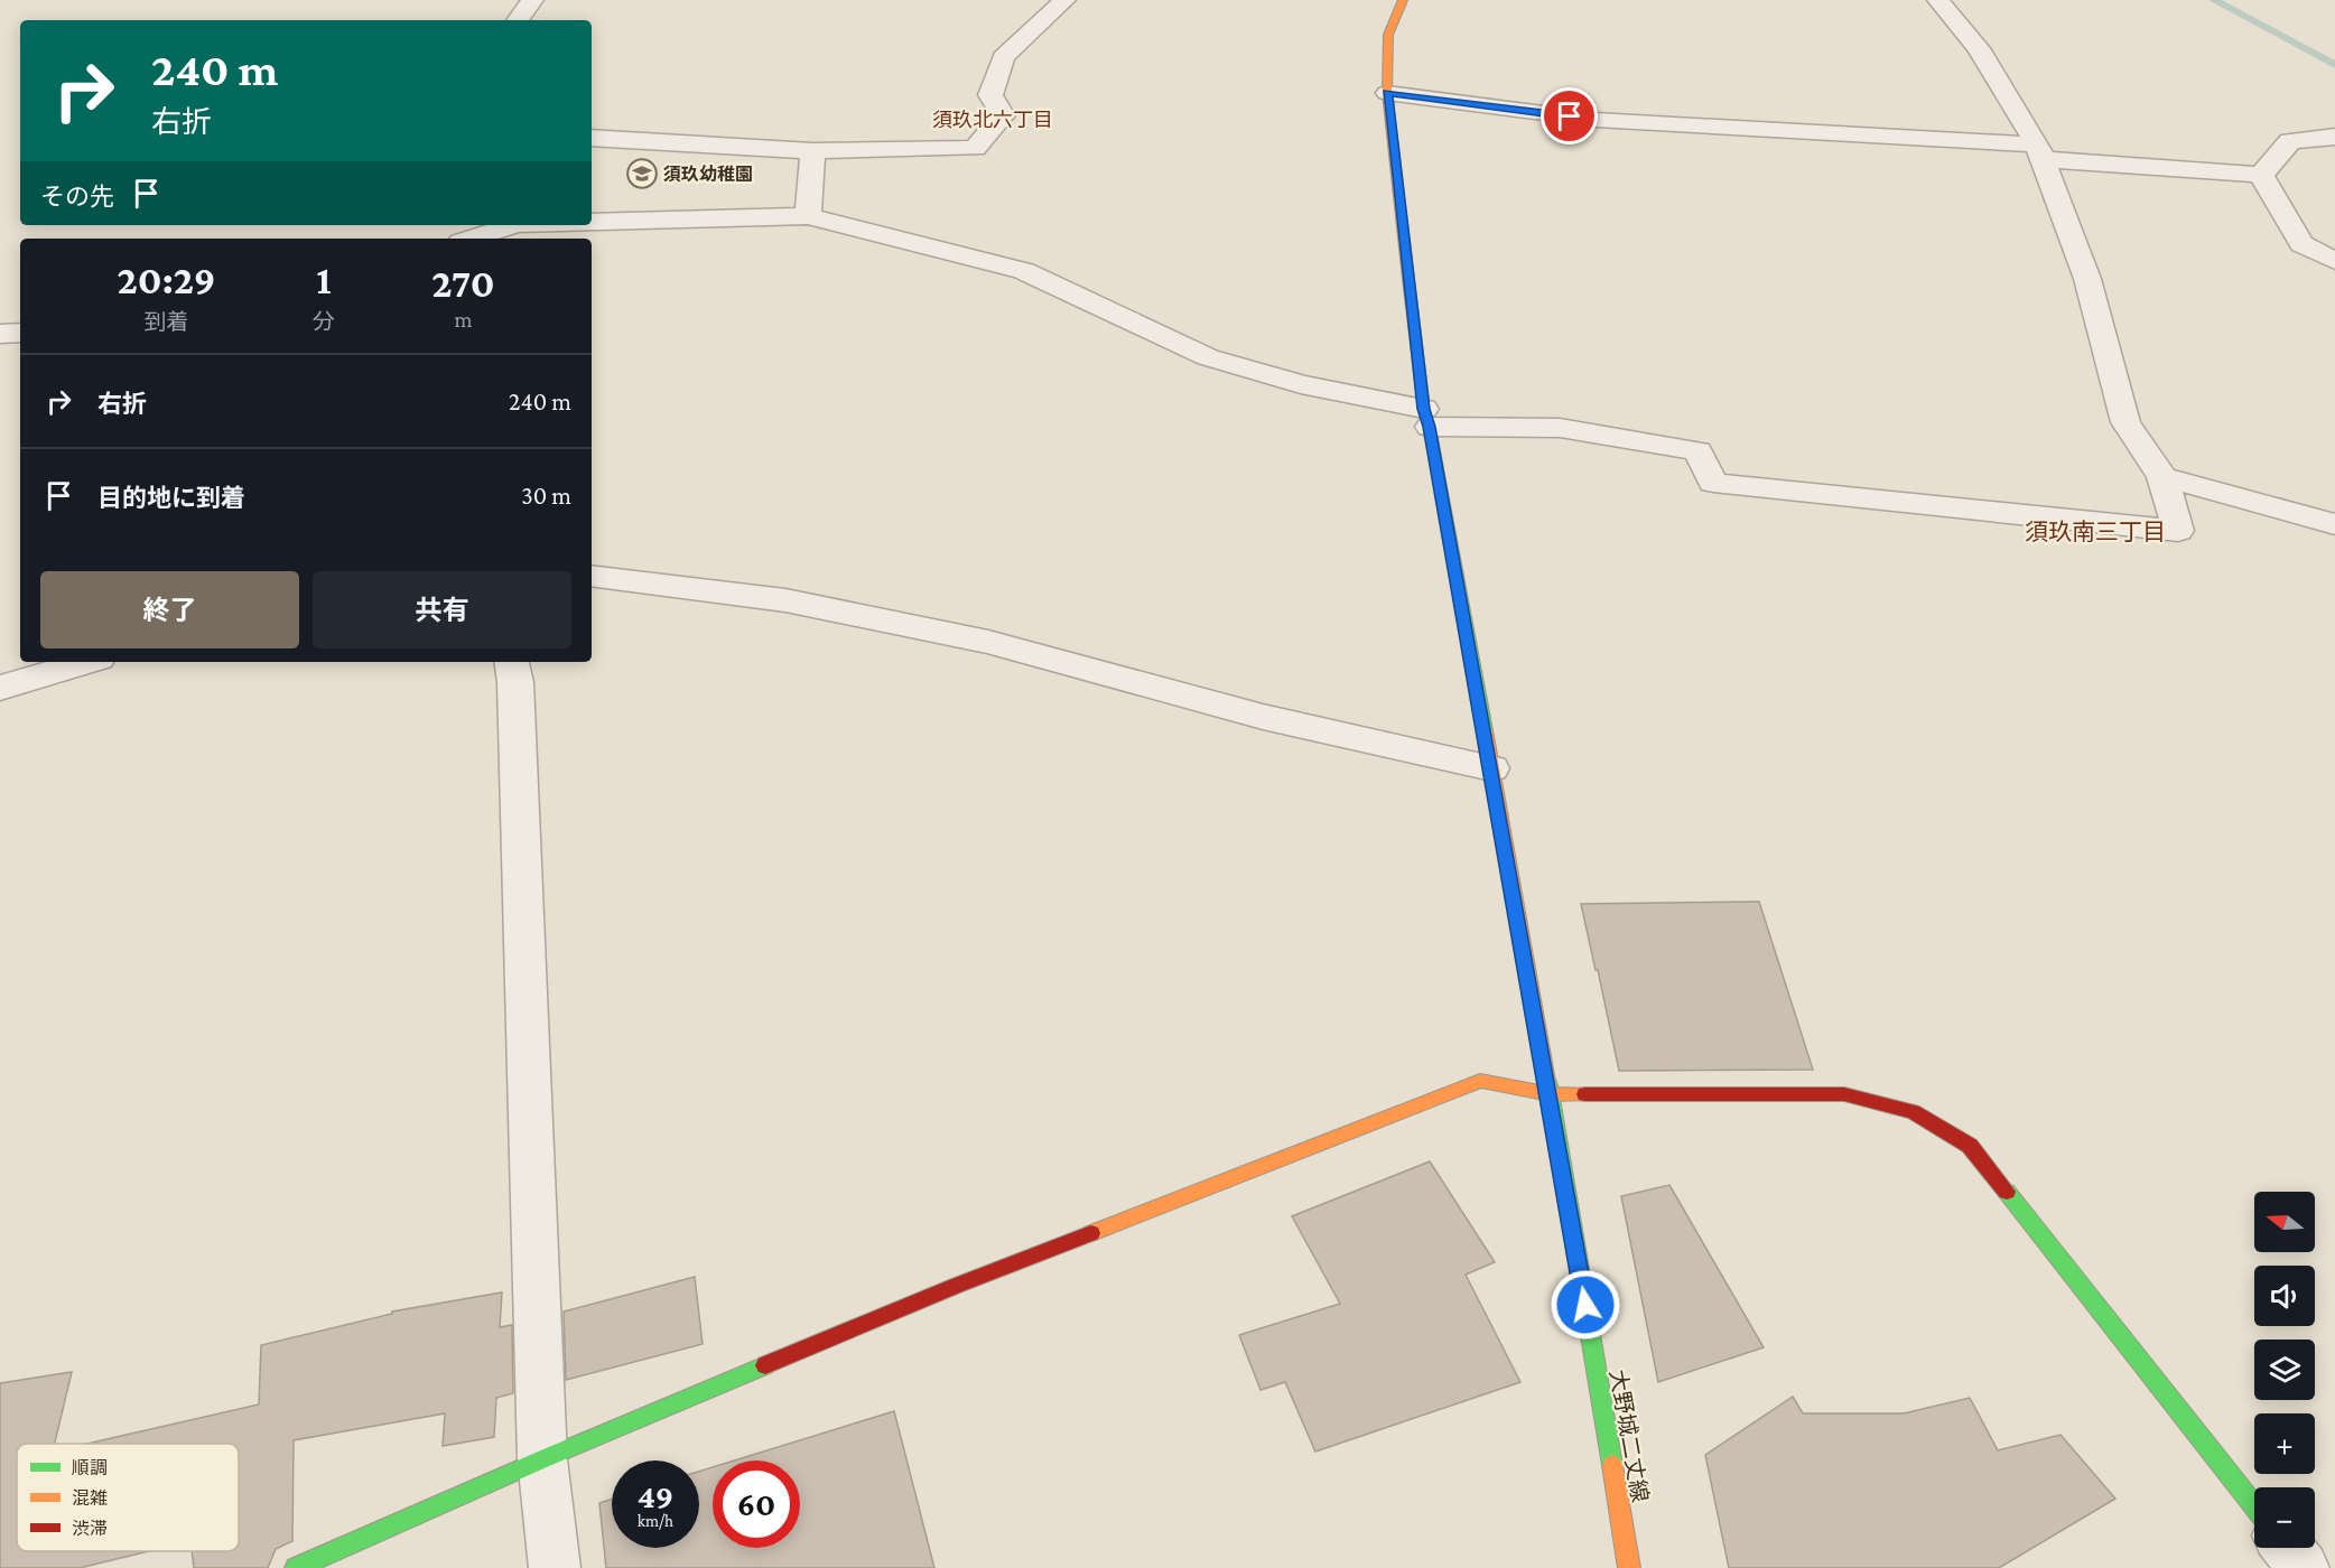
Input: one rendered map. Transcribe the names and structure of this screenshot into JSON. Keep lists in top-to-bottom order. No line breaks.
{"streets":{"main road":["大野城二丈線"]},"districts":["須玖北六丁目","須玖南三丁目"],"places":{"school or university":["須玖幼稚園"]},"legend":["順調","混雑","渋滞"],"north":"left","page":{"turn":["240 m","右折"],"then":"その先","eta":["20:29","到着","1","分","270","m"],"list":[{"name":"右折","value":"240 m"},{"name":"目的地に到着","value":"30 m"}],"buttons":["終了","共有"],"map_buttons":["+","−"],"speed":"49 km/h","limit":"60"}}
